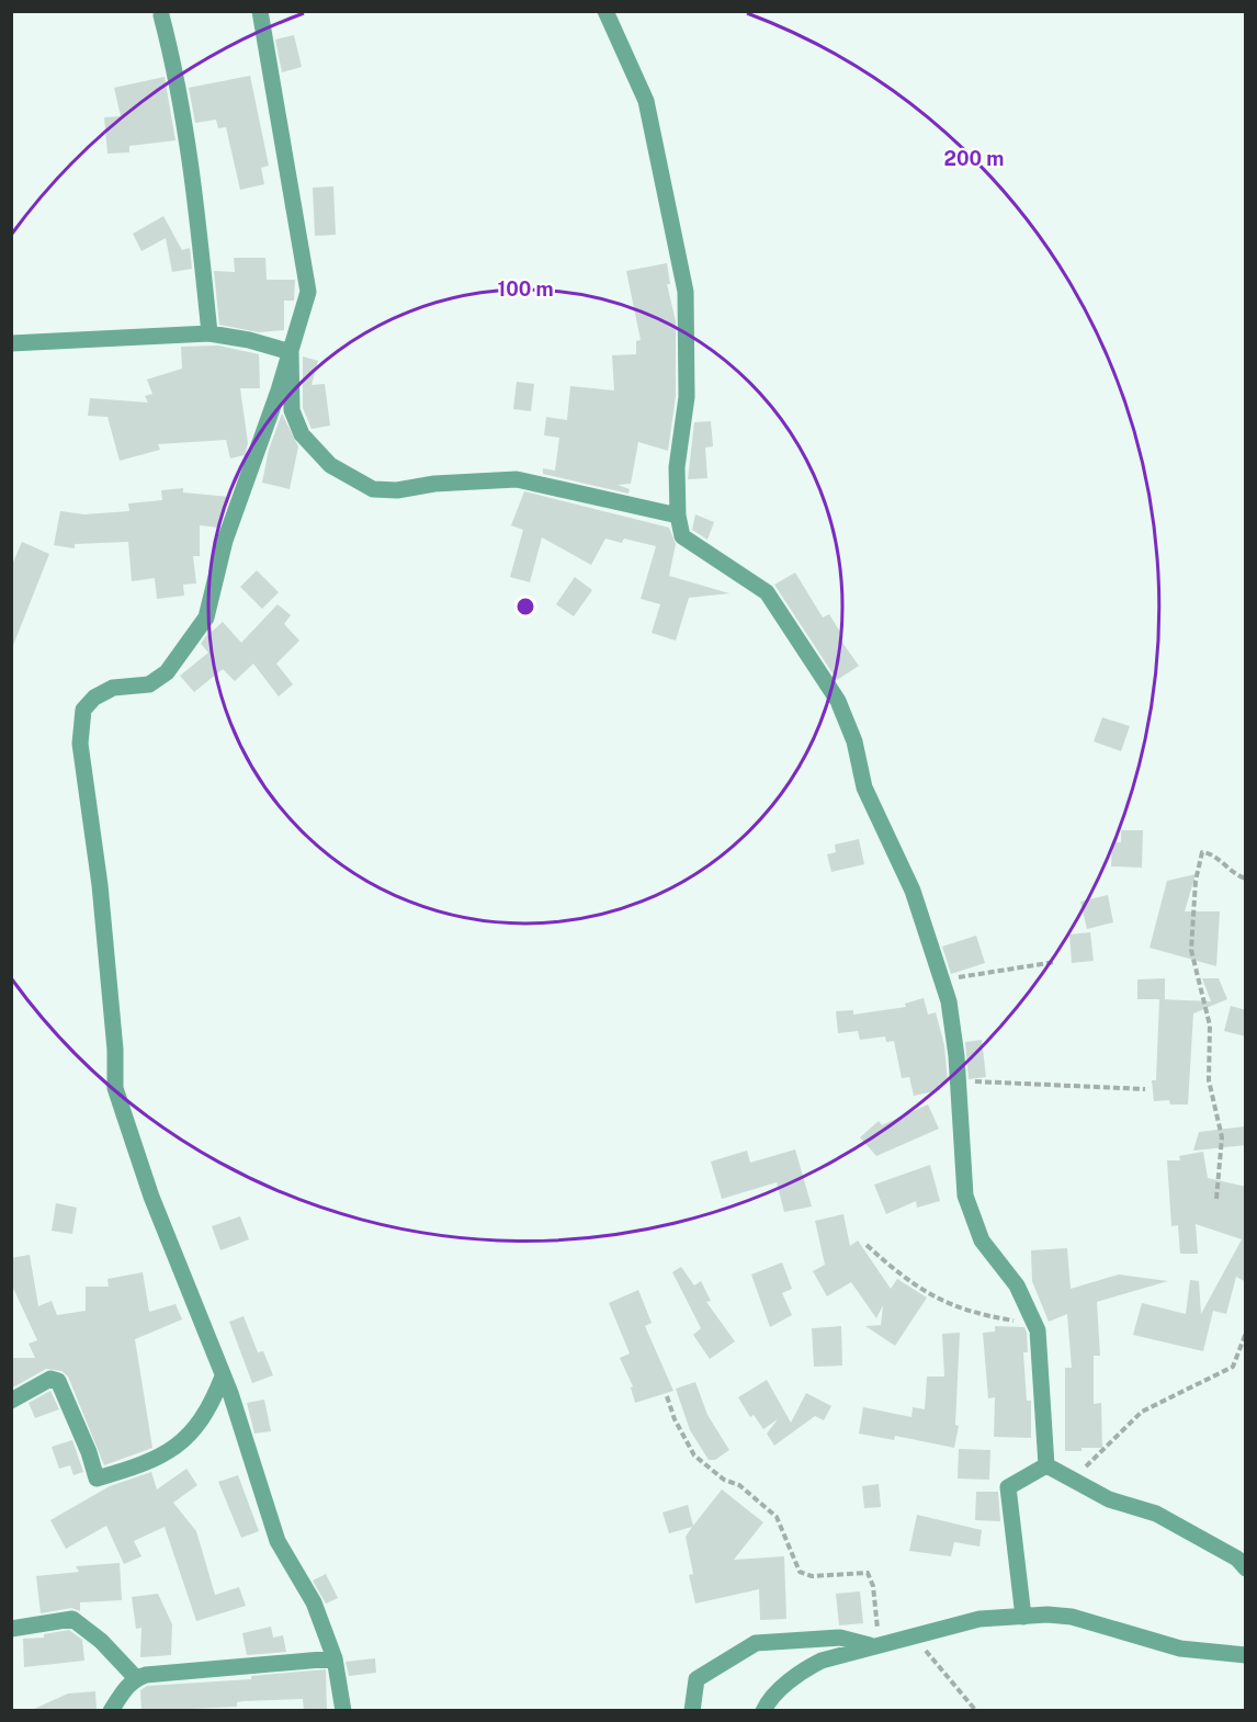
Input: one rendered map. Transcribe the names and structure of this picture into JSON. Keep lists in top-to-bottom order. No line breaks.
{"rings":["200 m","100 m"]}
